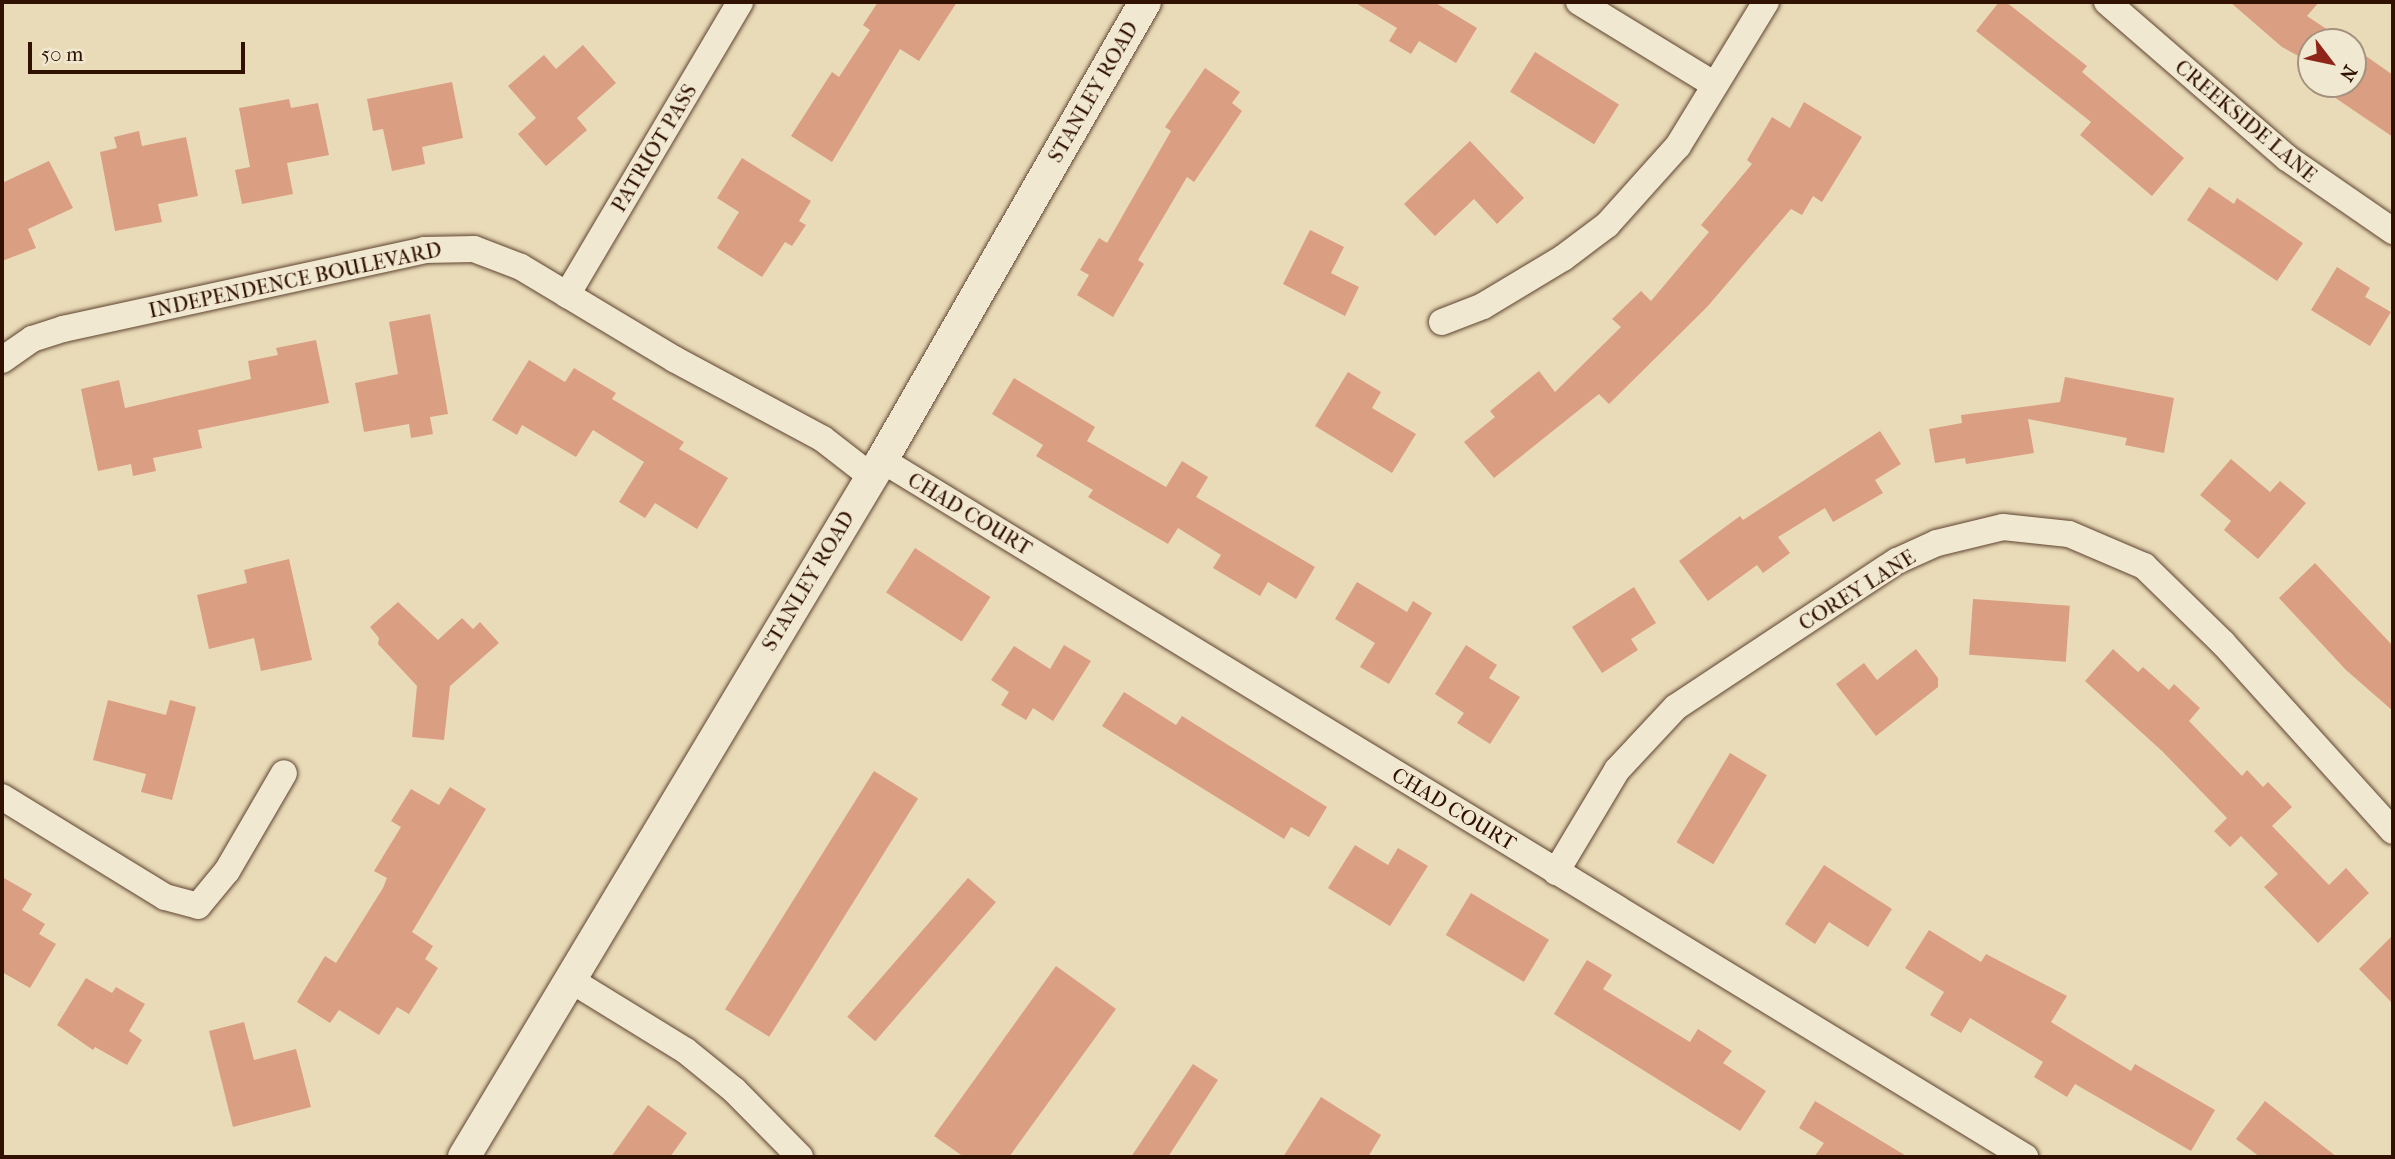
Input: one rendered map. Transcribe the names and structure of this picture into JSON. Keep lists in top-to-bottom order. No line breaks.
{"streets":{"street":["STANLEY ROAD","CREEKSIDE LANE","PATRIOT PASS","INDEPENDENCE BOULEVARD","CHAD COURT","COREY LANE"]},"crossings":[["STANLEY ROAD","INDEPENDENCE BOULEVARD"],["STANLEY ROAD","CHAD COURT"],["PATRIOT PASS","INDEPENDENCE BOULEVARD"],["INDEPENDENCE BOULEVARD","CHAD COURT"],["CHAD COURT","COREY LANE"]],"scale_bar":"50 m","north":"bottom right"}
